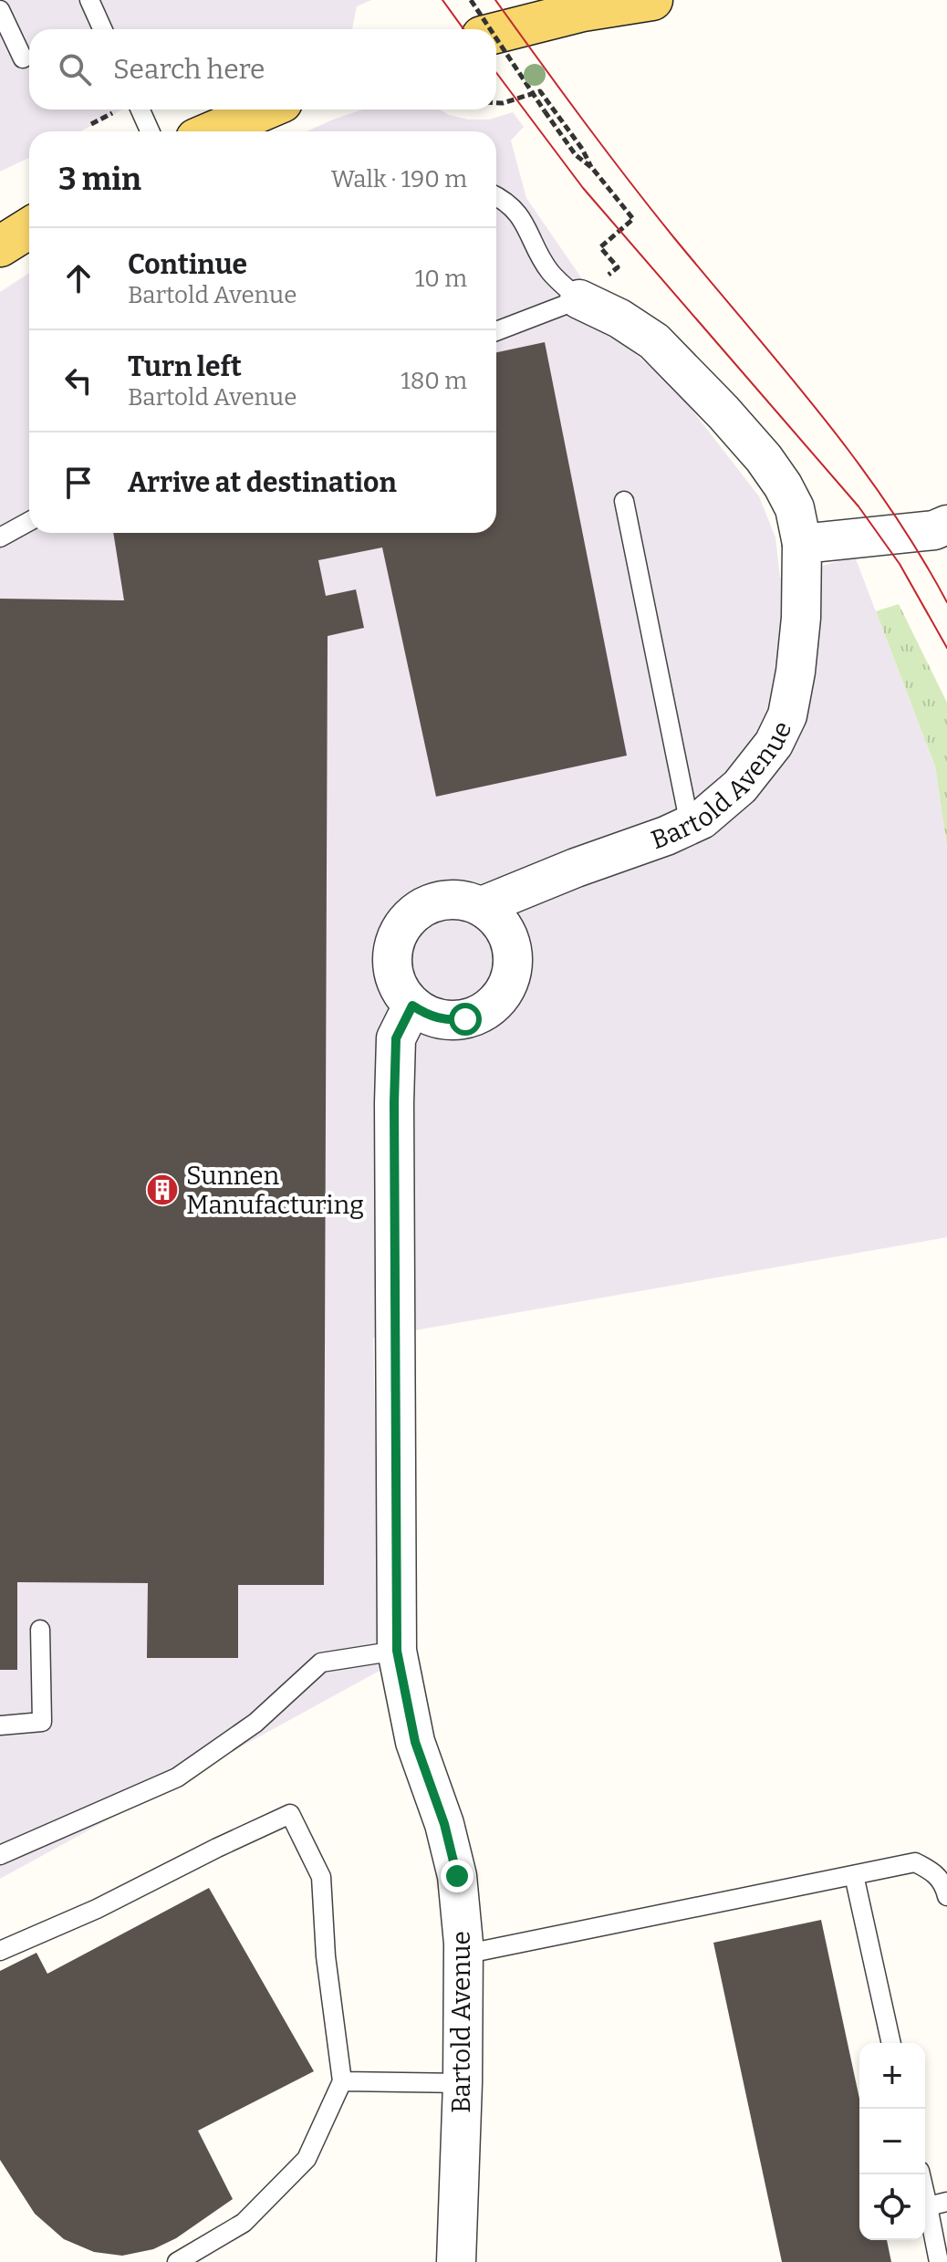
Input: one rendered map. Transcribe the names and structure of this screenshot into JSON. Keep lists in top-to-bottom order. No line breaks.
{"streets":{"street":["Bartold Avenue"]},"places":{"building":["Sunnen Manufacturing"]},"page":{"search":"Search here","heading":["3 min","Walk · 190 m"],"list":[["Continue","Bartold Avenue","10 m"],["Turn left","Bartold Avenue","180 m"],"Arrive at destination"],"map_buttons":["+","−"]}}
